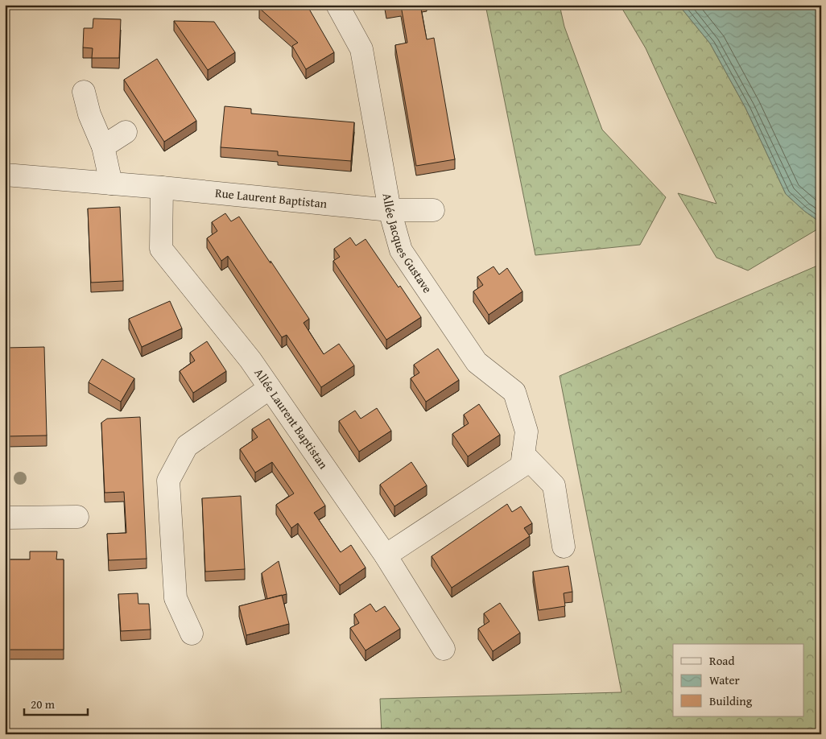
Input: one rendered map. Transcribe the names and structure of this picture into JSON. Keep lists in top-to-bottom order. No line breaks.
{"streets":{"street":["Rue Laurent Baptistan","Allée Jacques Gustave","Allée Laurent Baptistan"]},"crossings":[["Rue Laurent Baptistan","Allée Jacques Gustave"],["Rue Laurent Baptistan","Allée Laurent Baptistan"],["Allée Jacques Gustave","Allée Laurent Baptistan"]],"legend":["Road","Water","Building"],"scale_bar":"20 m"}
